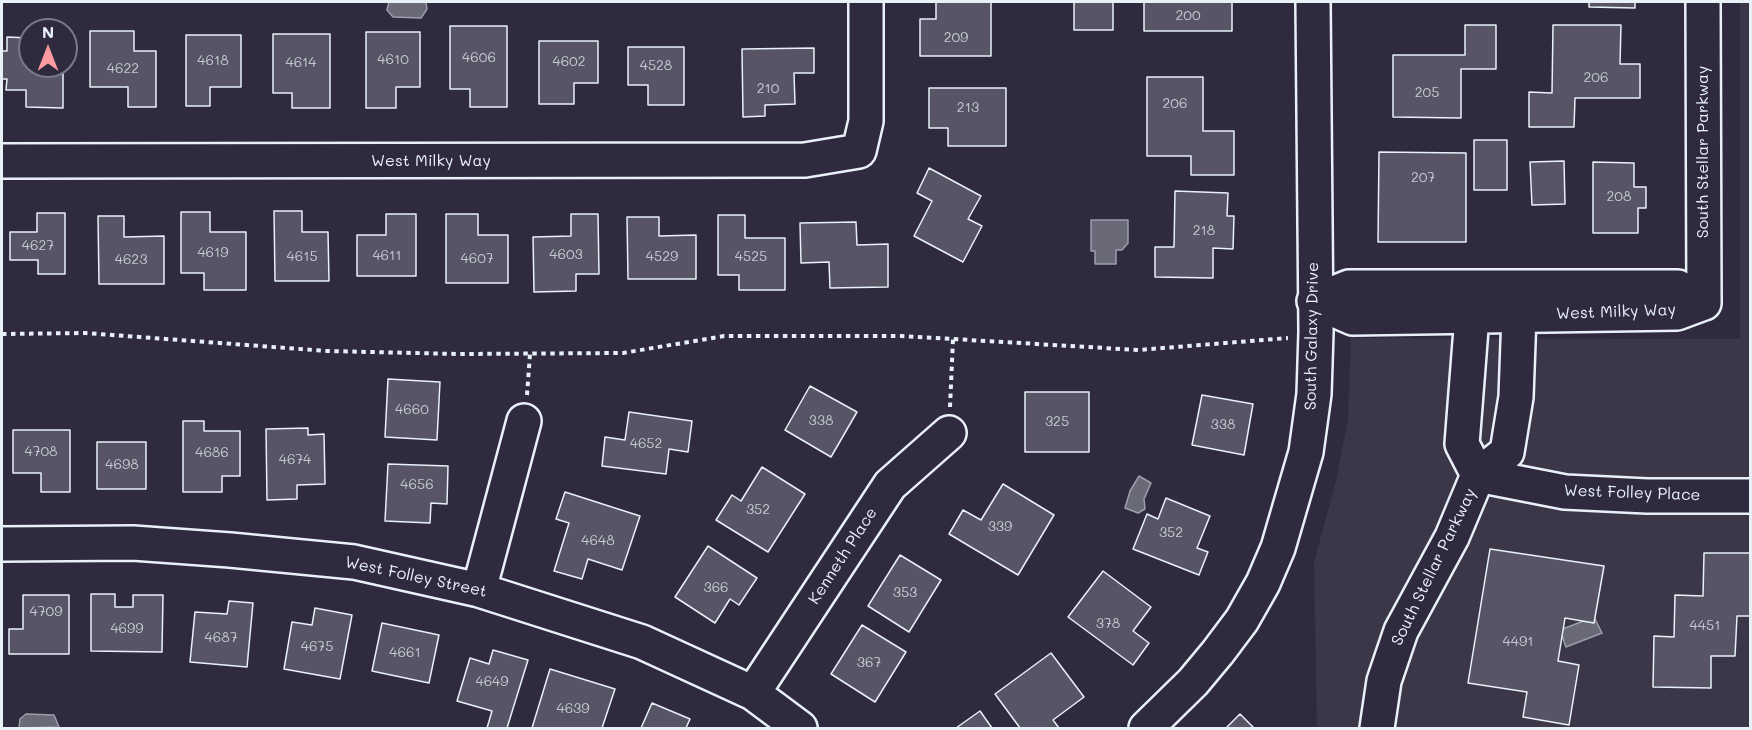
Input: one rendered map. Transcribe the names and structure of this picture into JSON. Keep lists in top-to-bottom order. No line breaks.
{"streets":{"street":["South Stellar Parkway","West Milky Way","South Galaxy Drive","West Folley Place","Kenneth Place","West Folley Street"]},"crossings":[["South Stellar Parkway","West Milky Way"],["South Stellar Parkway","West Folley Place"],["West Milky Way","South Galaxy Drive"],["Kenneth Place","West Folley Street"]],"house_numbers":["200","209","4606","4610","4618","4602","4614","4528","4622","206","210","205","206","213","207","208","218","4627","4619","4603","4611","4615","4529","4525","4607","4623","4660","338","325","338","4652","4708","4686","4674","4698","4656","352","339","352","4648","366","353","4709","378","4451","4699","4687","4491","4675","4661","367","4649","4639"],"north":"top"}
